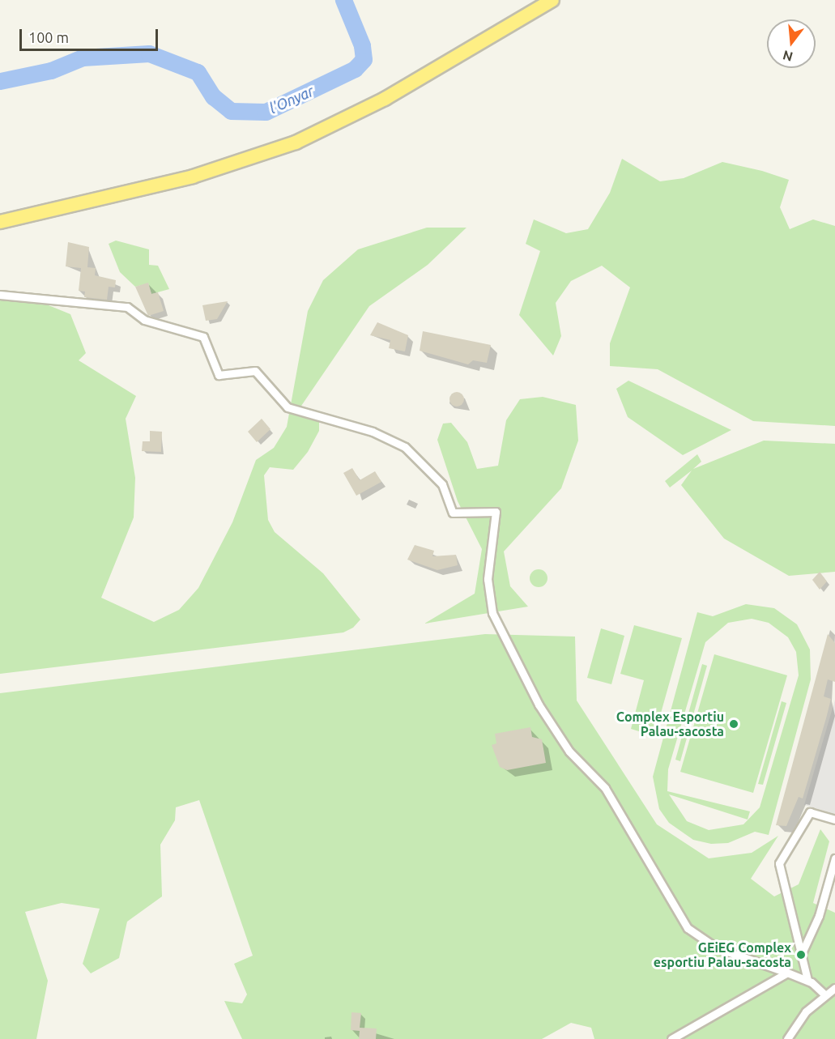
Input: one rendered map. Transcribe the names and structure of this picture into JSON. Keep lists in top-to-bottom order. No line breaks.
{"water":["l'Onyar"],"places":["Complex Esportiu Palau-sacosta","GEiEG Complex esportiu Palau-sacosta"],"scale_bar":"100 m","north":"bottom"}
